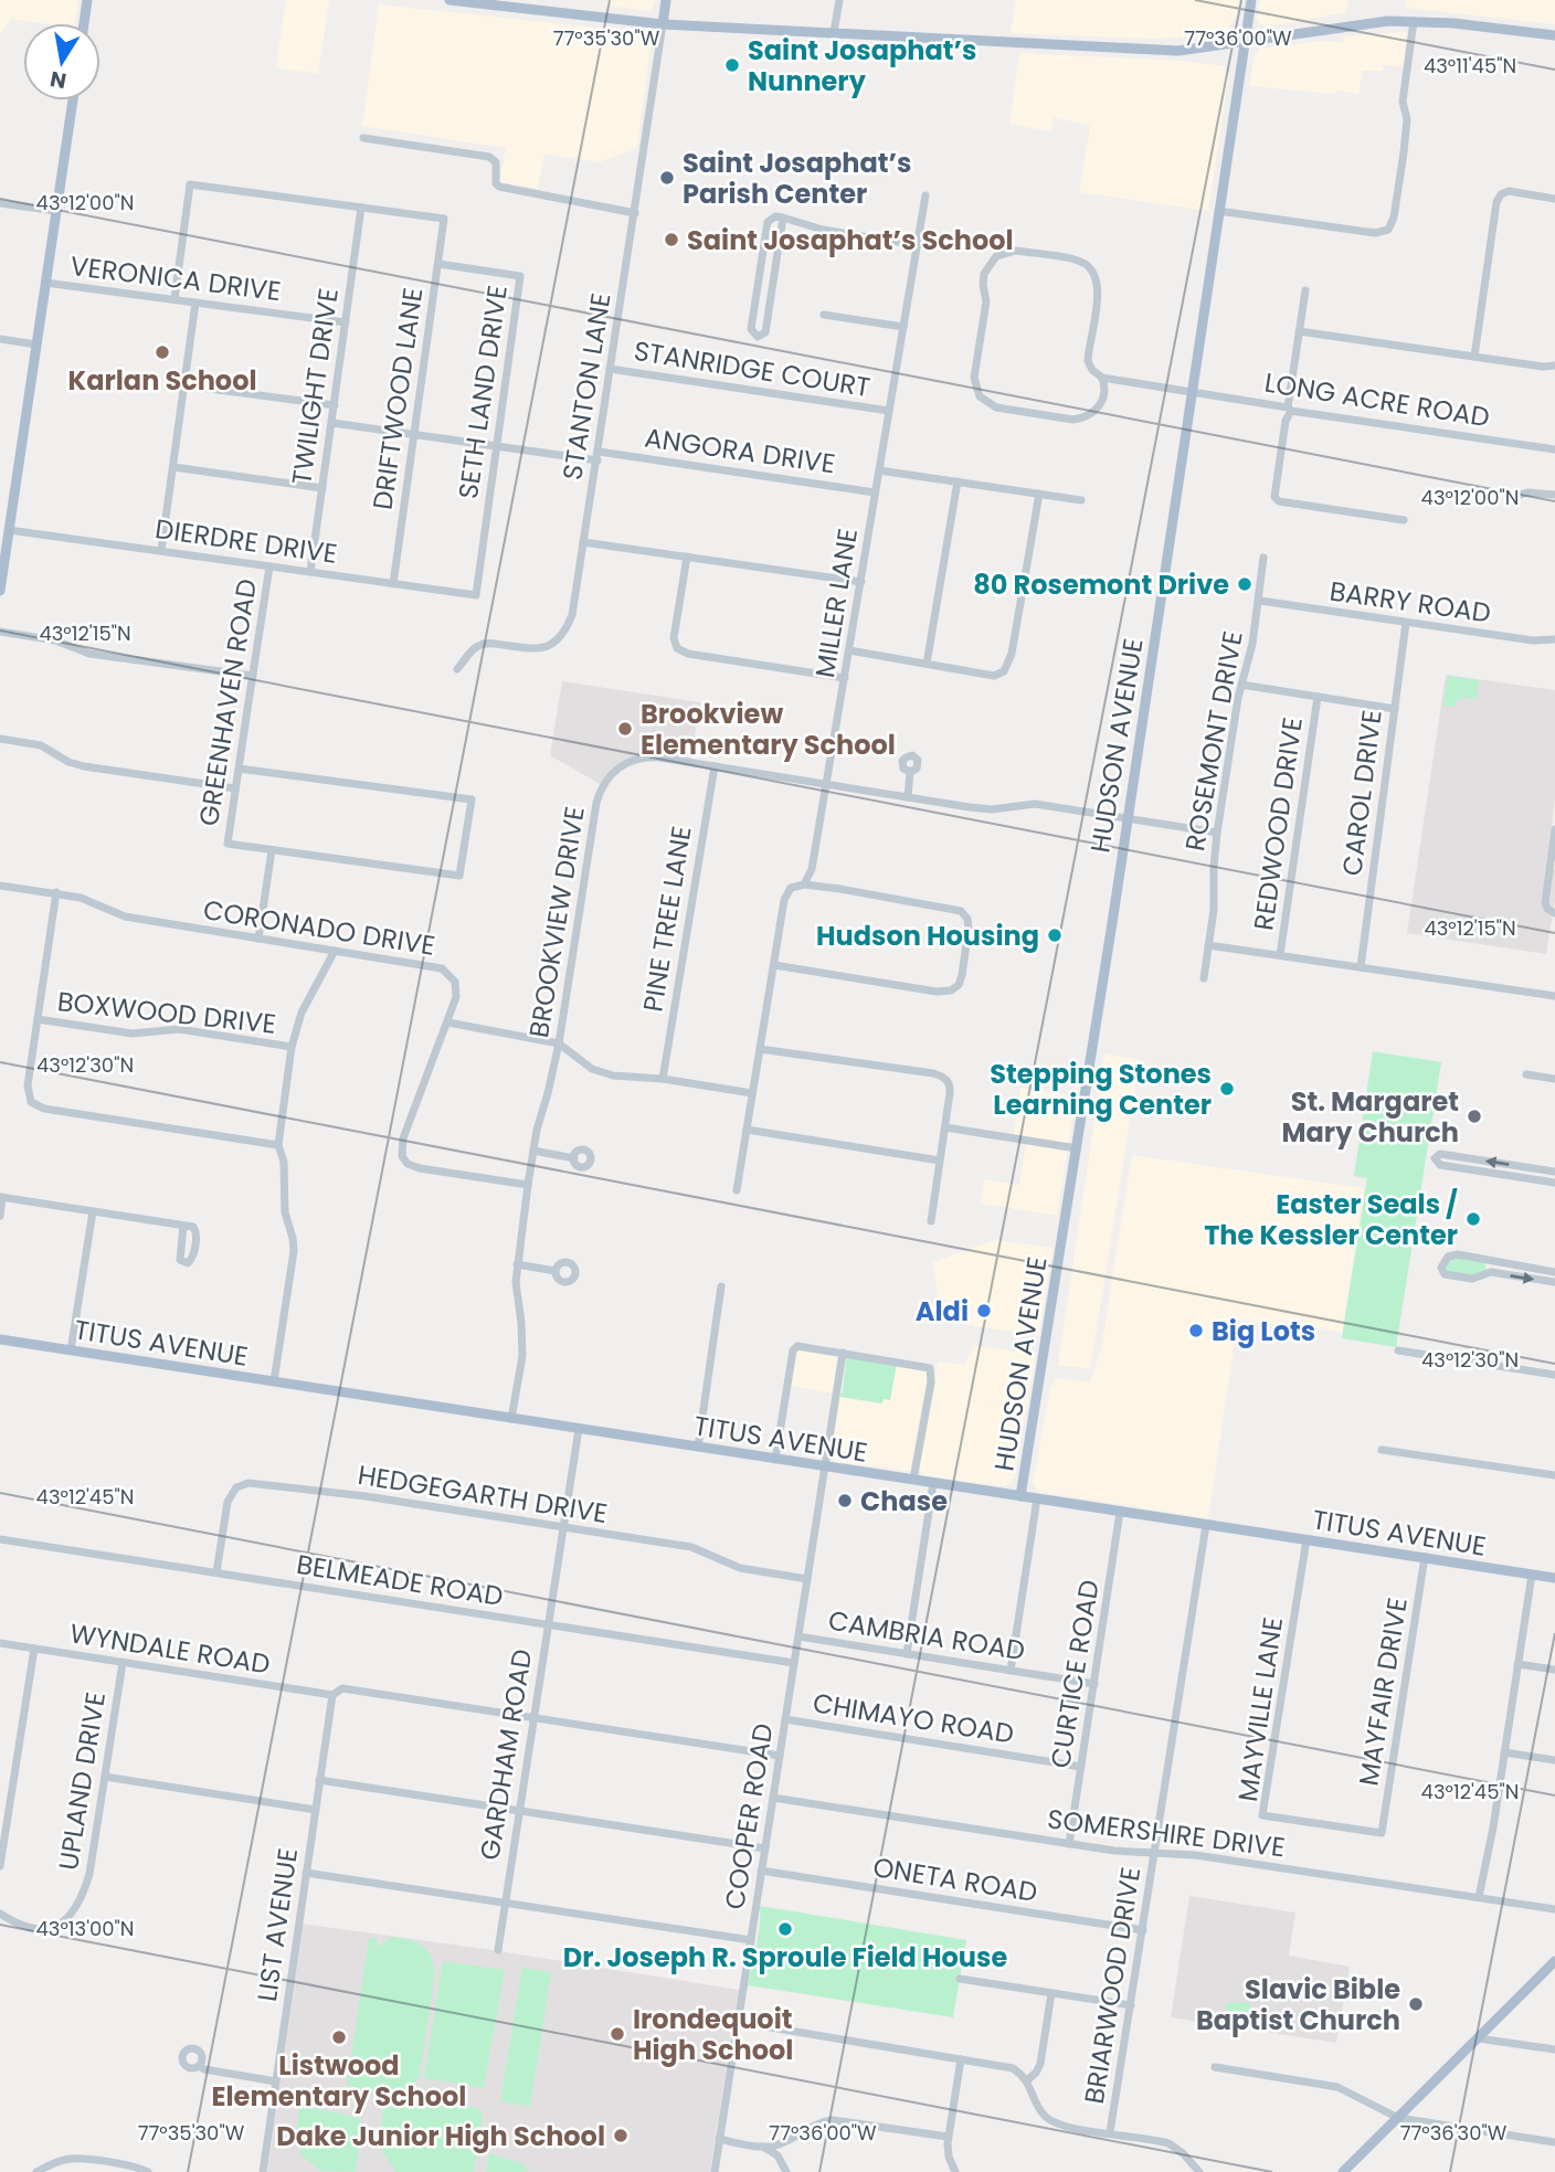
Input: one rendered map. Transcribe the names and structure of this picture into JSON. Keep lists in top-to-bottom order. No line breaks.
{"streets":{"main road":["HUDSON AVENUE","TITUS AVENUE"],"street":["VERONICA DRIVE","STANRIDGE COURT","TWILIGHT DRIVE","STANTON LANE","SETH LAND DRIVE","DRIFTWOOD LANE","LONG ACRE ROAD","ANGORA DRIVE","DIERDRE DRIVE","BARRY ROAD","MILLER LANE","GREENHAVEN ROAD","ROSEMONT DRIVE","CAROL DRIVE","REDWOOD DRIVE","PINE TREE LANE","BROOKVIEW DRIVE","CORONADO DRIVE","BOXWOOD DRIVE","HEDGEGARTH DRIVE","BELMEADE ROAD","CAMBRIA ROAD","WYNDALE ROAD","CURTICE ROAD","MAYFAIR DRIVE","MAYVILLE LANE","CHIMAYO ROAD","GARDHAM ROAD","UPLAND DRIVE","COOPER ROAD","SOMERSHIRE DRIVE","ONETA ROAD","LIST AVENUE","BRIARWOOD DRIVE"]},"crossings":[["VERONICA DRIVE","TWILIGHT DRIVE"],["STANRIDGE COURT","STANTON LANE"],["STANRIDGE COURT","MILLER LANE"],["TWILIGHT DRIVE","DRIFTWOOD LANE"],["TWILIGHT DRIVE","ANGORA DRIVE"],["TWILIGHT DRIVE","DIERDRE DRIVE"],["STANTON LANE","ANGORA DRIVE"],["SETH LAND DRIVE","DRIFTWOOD LANE"],["SETH LAND DRIVE","ANGORA DRIVE"],["SETH LAND DRIVE","DIERDRE DRIVE"],["DRIFTWOOD LANE","ANGORA DRIVE"],["DRIFTWOOD LANE","DIERDRE DRIVE"],["LONG ACRE ROAD","HUDSON AVENUE"],["ANGORA DRIVE","MILLER LANE"],["DIERDRE DRIVE","GREENHAVEN ROAD"],["BARRY ROAD","ROSEMONT DRIVE"],["BARRY ROAD","CAROL DRIVE"],["MILLER LANE","BROOKVIEW DRIVE"],["ROSEMONT DRIVE","BROOKVIEW DRIVE"],["HUDSON AVENUE","BROOKVIEW DRIVE"],["HUDSON AVENUE","TITUS AVENUE"],["PINE TREE LANE","BROOKVIEW DRIVE"],["BROOKVIEW DRIVE","CORONADO DRIVE"],["BROOKVIEW DRIVE","TITUS AVENUE"],["TITUS AVENUE","CURTICE ROAD"],["TITUS AVENUE","MAYFAIR DRIVE"],["TITUS AVENUE","MAYVILLE LANE"],["TITUS AVENUE","GARDHAM ROAD"],["TITUS AVENUE","COOPER ROAD"],["TITUS AVENUE","BRIARWOOD DRIVE"],["HEDGEGARTH DRIVE","BELMEADE ROAD"],["HEDGEGARTH DRIVE","GARDHAM ROAD"],["HEDGEGARTH DRIVE","COOPER ROAD"],["BELMEADE ROAD","GARDHAM ROAD"],["BELMEADE ROAD","COOPER ROAD"],["CAMBRIA ROAD","CURTICE ROAD"],["CAMBRIA ROAD","COOPER ROAD"],["WYNDALE ROAD","UPLAND DRIVE"],["WYNDALE ROAD","LIST AVENUE"],["CURTICE ROAD","CHIMAYO ROAD"],["CURTICE ROAD","SOMERSHIRE DRIVE"],["MAYFAIR DRIVE","MAYVILLE LANE"],["CHIMAYO ROAD","COOPER ROAD"],["COOPER ROAD","SOMERSHIRE DRIVE"],["COOPER ROAD","ONETA ROAD"],["SOMERSHIRE DRIVE","BRIARWOOD DRIVE"],["ONETA ROAD","BRIARWOOD DRIVE"]],"places":["Saint Josaphat’s Nunnery","Saint Josaphat’s Parish Center","Saint Josaphat’s School","Karlan School","80 Rosemont Drive","Brookview Elementary School","Hudson Housing","Stepping Stones Learning Center","St. Margaret Mary Church","Easter Seals / The Kessler Center","Aldi","Big Lots","Chase","Dr. Joseph R. Sproule Field House","Slavic Bible Baptist Church","Irondequoit High School","Listwood Elementary School","Dake Junior High School"],"north":"bottom","coordinates":["77°35'30\"W","77°36'00\"W","43°11'45\"N","43°12'00\"N","43°12'15\"N","43°12'30\"N","43°12'45\"N","43°13'00\"N","77°36'30\"W"]}
